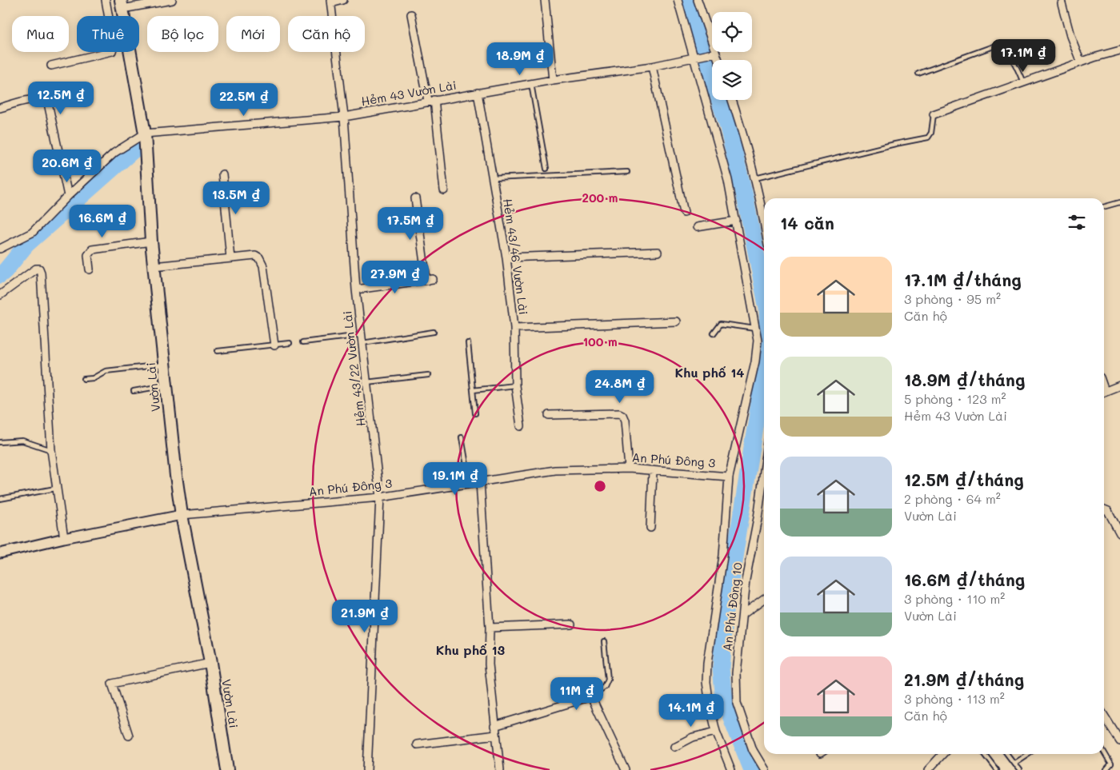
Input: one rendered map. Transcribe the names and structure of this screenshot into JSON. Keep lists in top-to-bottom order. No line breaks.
{"streets":{"main road":["Vườn Lài"],"street":["Hẻm 43 Vườn Lài","Hẻm 43/46 Vườn Lài","Hẻm 43/22 Vườn Lài","An Phú Đông 3","An Phú Đông 10"]},"crossings":[["Hẻm 43 Vườn Lài","Hẻm 43/46 Vườn Lài"],["Hẻm 43 Vườn Lài","Hẻm 43/22 Vườn Lài"],["Hẻm 43 Vườn Lài","Vườn Lài"],["Hẻm 43/22 Vườn Lài","An Phú Đông 3"],["Vườn Lài","An Phú Đông 3"]],"districts":["Khu phố 14","Khu phố 13"],"page":{"chip":["Mua","Thuê","Bộ lọc","Mới","Căn hộ"],"price":["17.1M ₫","18.9M ₫","12.5M ₫","22.5M ₫","20.6M ₫","13.5M ₫","16.6M ₫","17.5M ₫","27.9M ₫","24.8M ₫","19.1M ₫","21.9M ₫","11M ₫","14.1M ₫"],"heading":"14 căn","list":[{"name":"17.1M ₫/tháng","note":"3 phòng · 95 m² · Căn hộ"},{"name":"18.9M ₫/tháng","note":"5 phòng · 123 m² · Hẻm 43 Vườn Lài"},{"name":"12.5M ₫/tháng","note":"2 phòng · 64 m² · Vườn Lài"},{"name":"16.6M ₫/tháng","note":"3 phòng · 110 m² · Vườn Lài"},{"name":"21.9M ₫/tháng","note":"3 phòng · 113 m² · Căn hộ"}]},"rings":["200 m","100 m"]}
